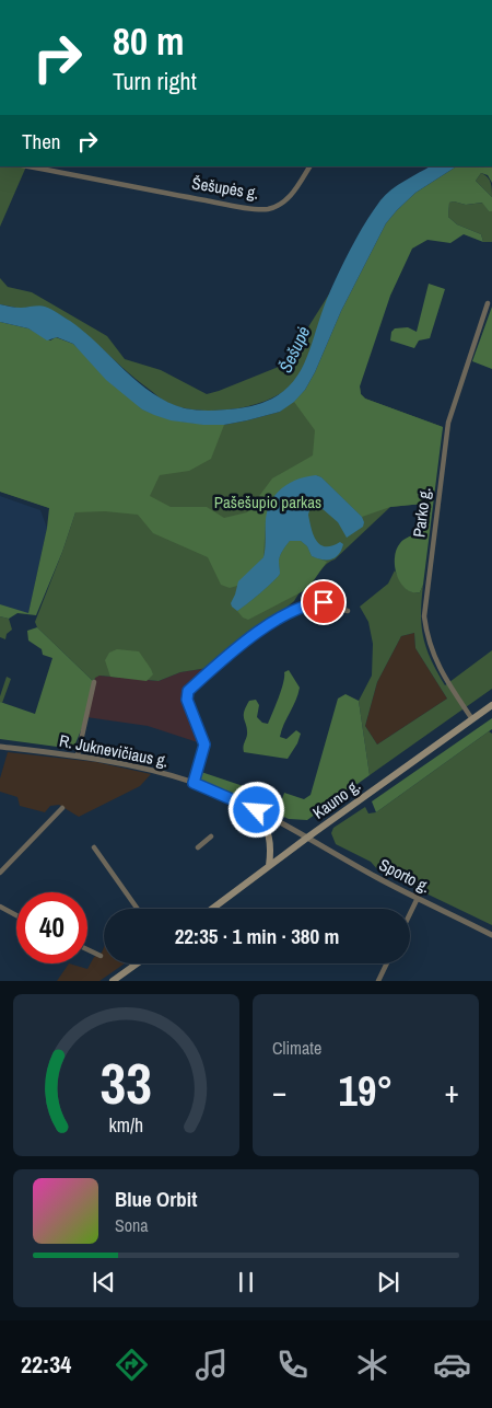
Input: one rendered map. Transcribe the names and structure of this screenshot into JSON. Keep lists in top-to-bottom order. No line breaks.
{"streets":{"main road":["Kauno g."],"street":["Šešupės g.","Parko g.","R. Juknevičiaus g.","Sporto g."]},"crossings":[["Parko g.","Kauno g."],["R. Juknevičiaus g.","Kauno g."],["R. Juknevičiaus g.","Sporto g."],["Kauno g.","Sporto g."]],"water":["Šešupė"],"parks":["Pašešupio parkas"],"page":{"turn":["80 m","Turn right"],"then":"Then","limit":"40","trip":"22:35 · 1 min · 380 m","tile":"Climate","heat":["−","19°","+"],"song":["Blue Orbit","Sona"],"tabs":"22:34","gauge":["33","km/h"]}}
